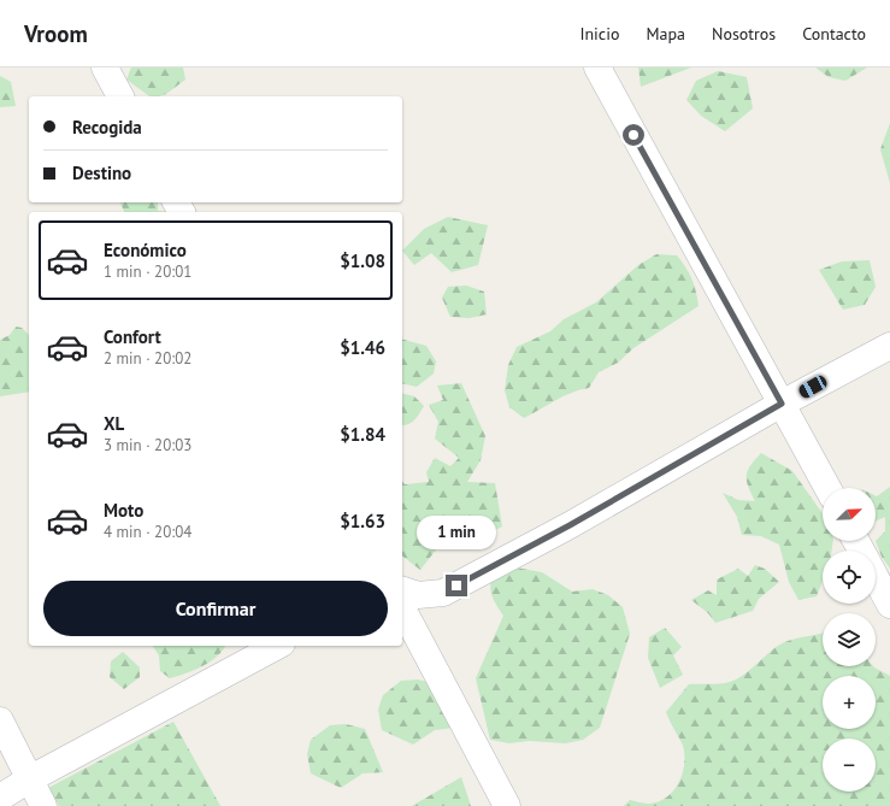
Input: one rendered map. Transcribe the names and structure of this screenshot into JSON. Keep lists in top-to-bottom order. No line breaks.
{"north":"top right","page":{"header":"Vroom","nav":["Inicio","Mapa","Nosotros","Contacto"],"banner":["Recogida","Destino"],"list":[{"name":"Económico","note":"1 min · 20:01","value":"$1.08"},{"name":"Confort","note":"2 min · 20:02","value":"$1.46"},{"name":"XL","note":"3 min · 20:03","value":"$1.84"},{"name":"Moto","note":"4 min · 20:04","value":"$1.63"}],"map_buttons":["+","−"],"bubble":"1 min","buttons":"Confirmar"}}
